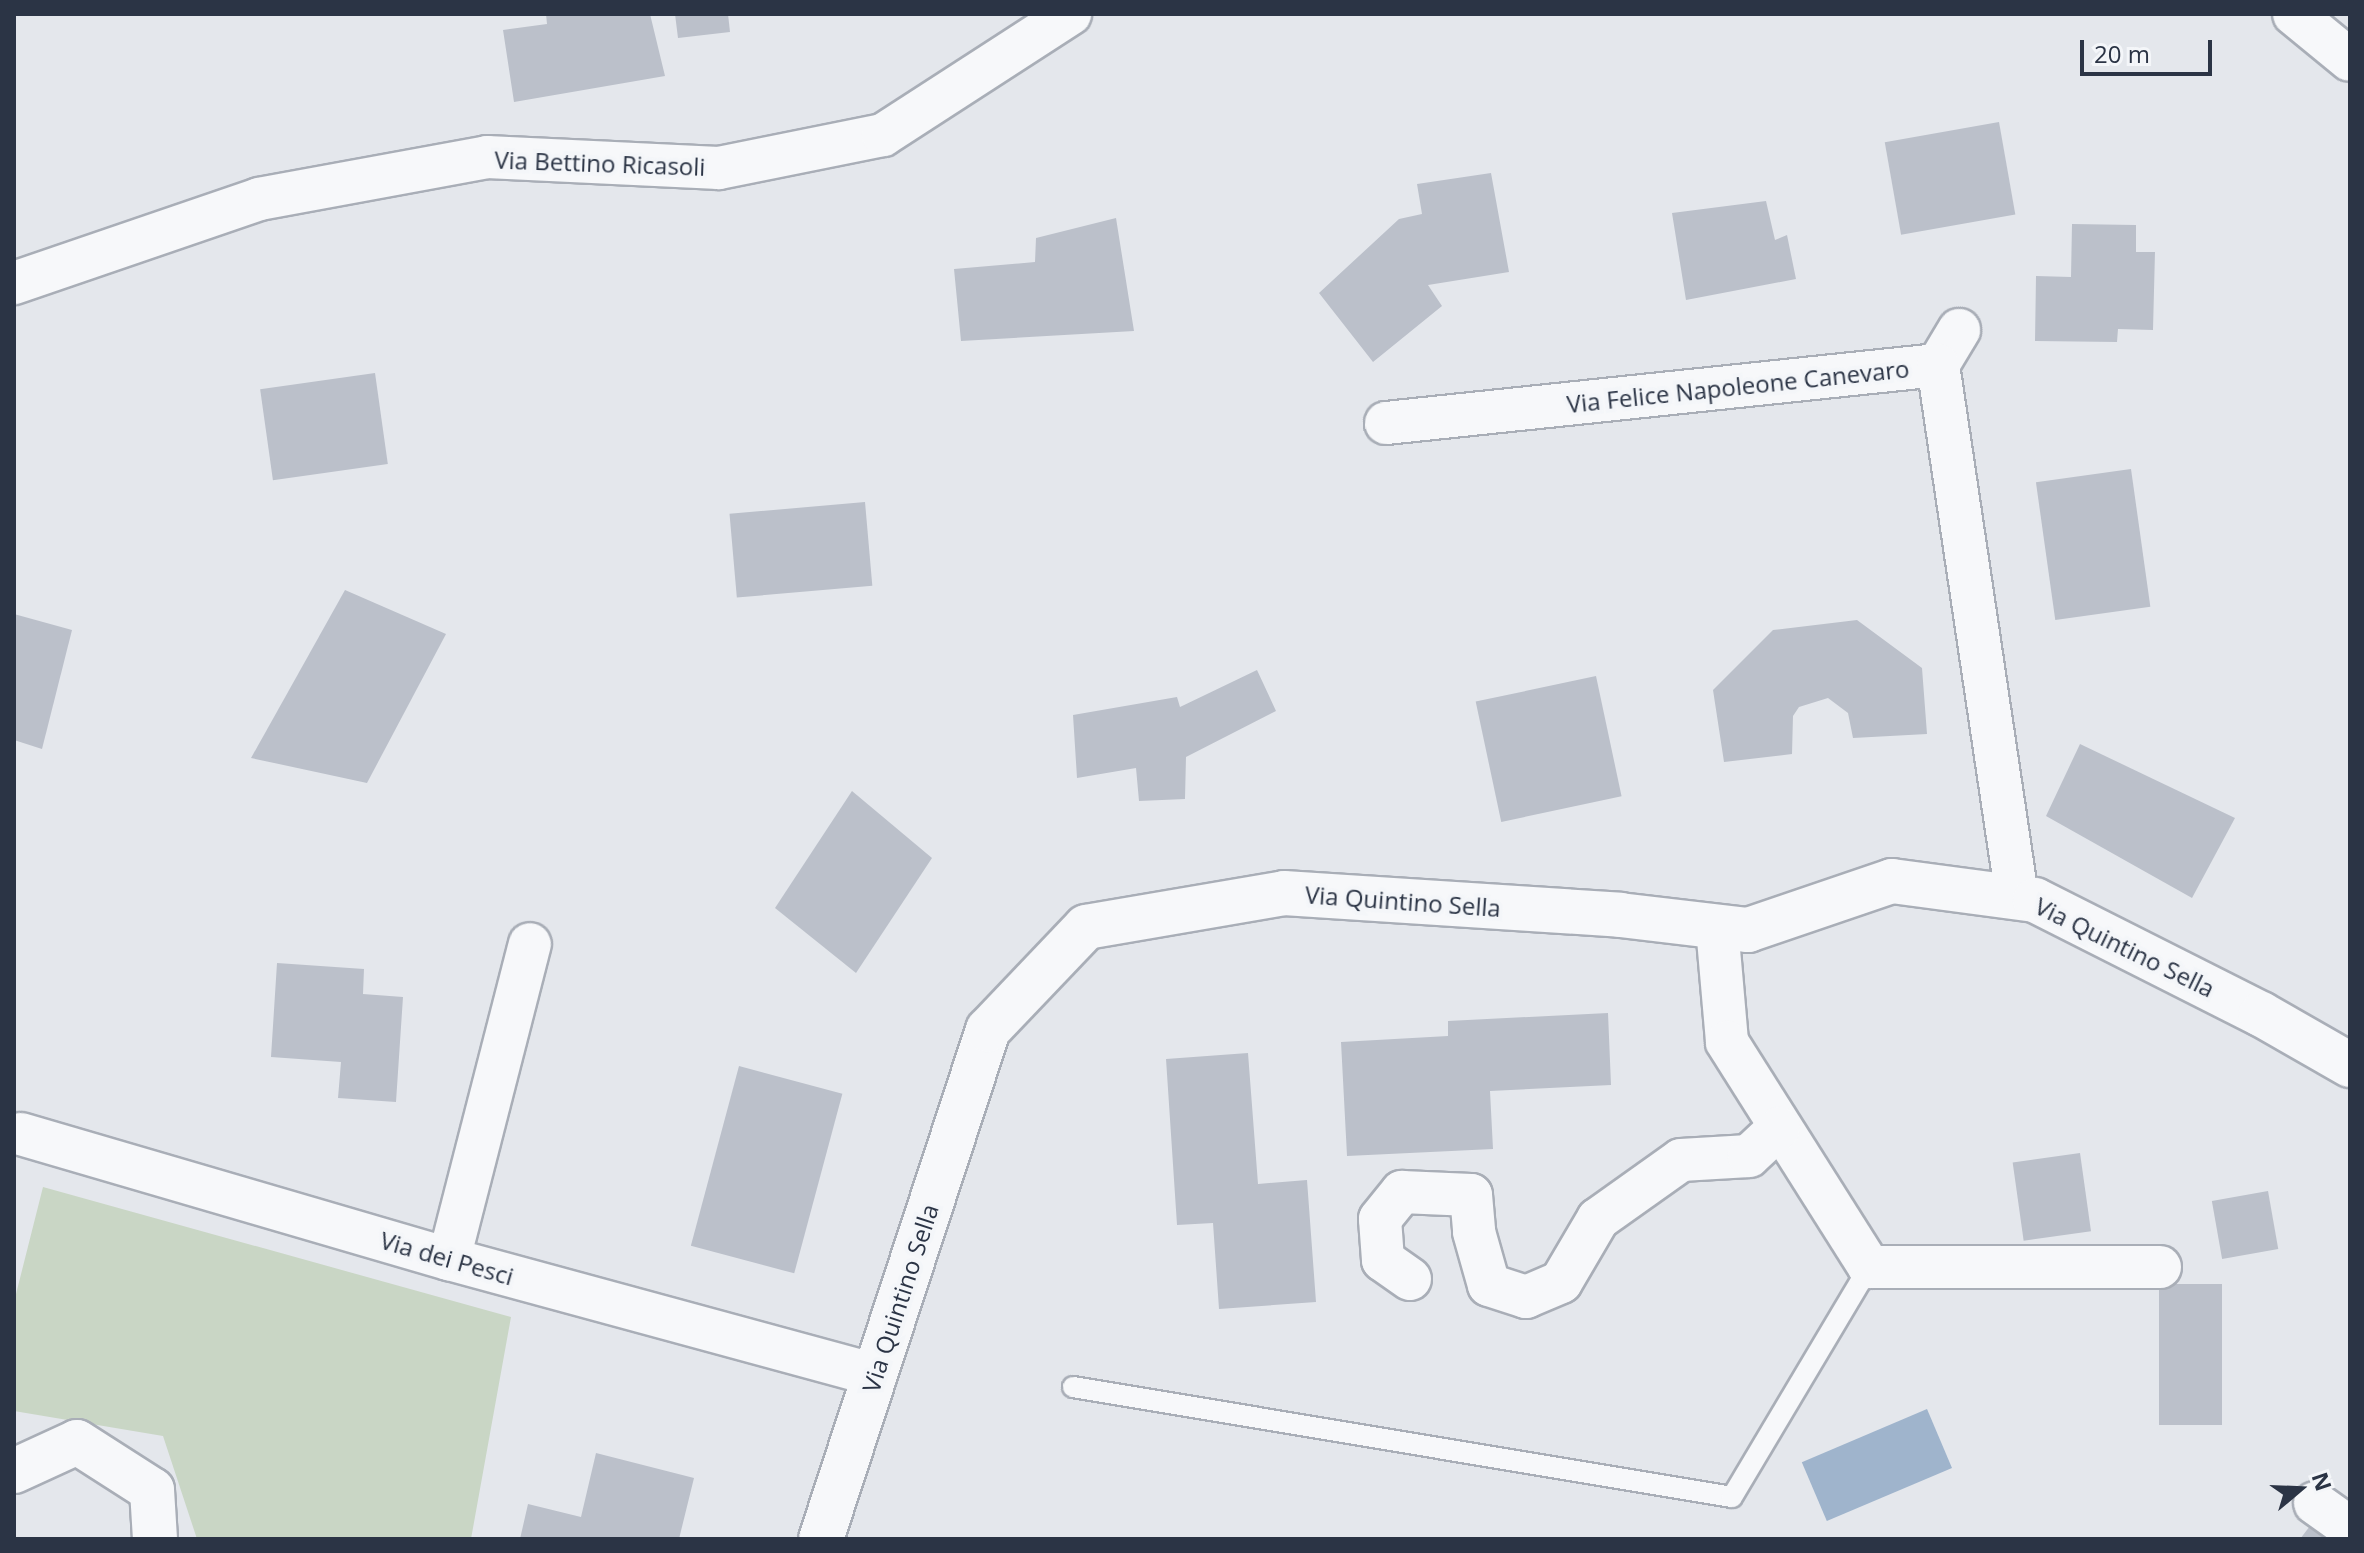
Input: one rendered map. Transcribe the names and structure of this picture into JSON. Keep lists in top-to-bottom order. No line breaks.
{"streets":{"street":["Via Bettino Ricasoli","Via Felice Napoleone Canevaro","Via Quintino Sella","Via dei Pesci"]},"crossings":[["Via Felice Napoleone Canevaro","Via Quintino Sella"],["Via Quintino Sella","Via dei Pesci"]],"scale_bar":"20 m","north":"right"}
